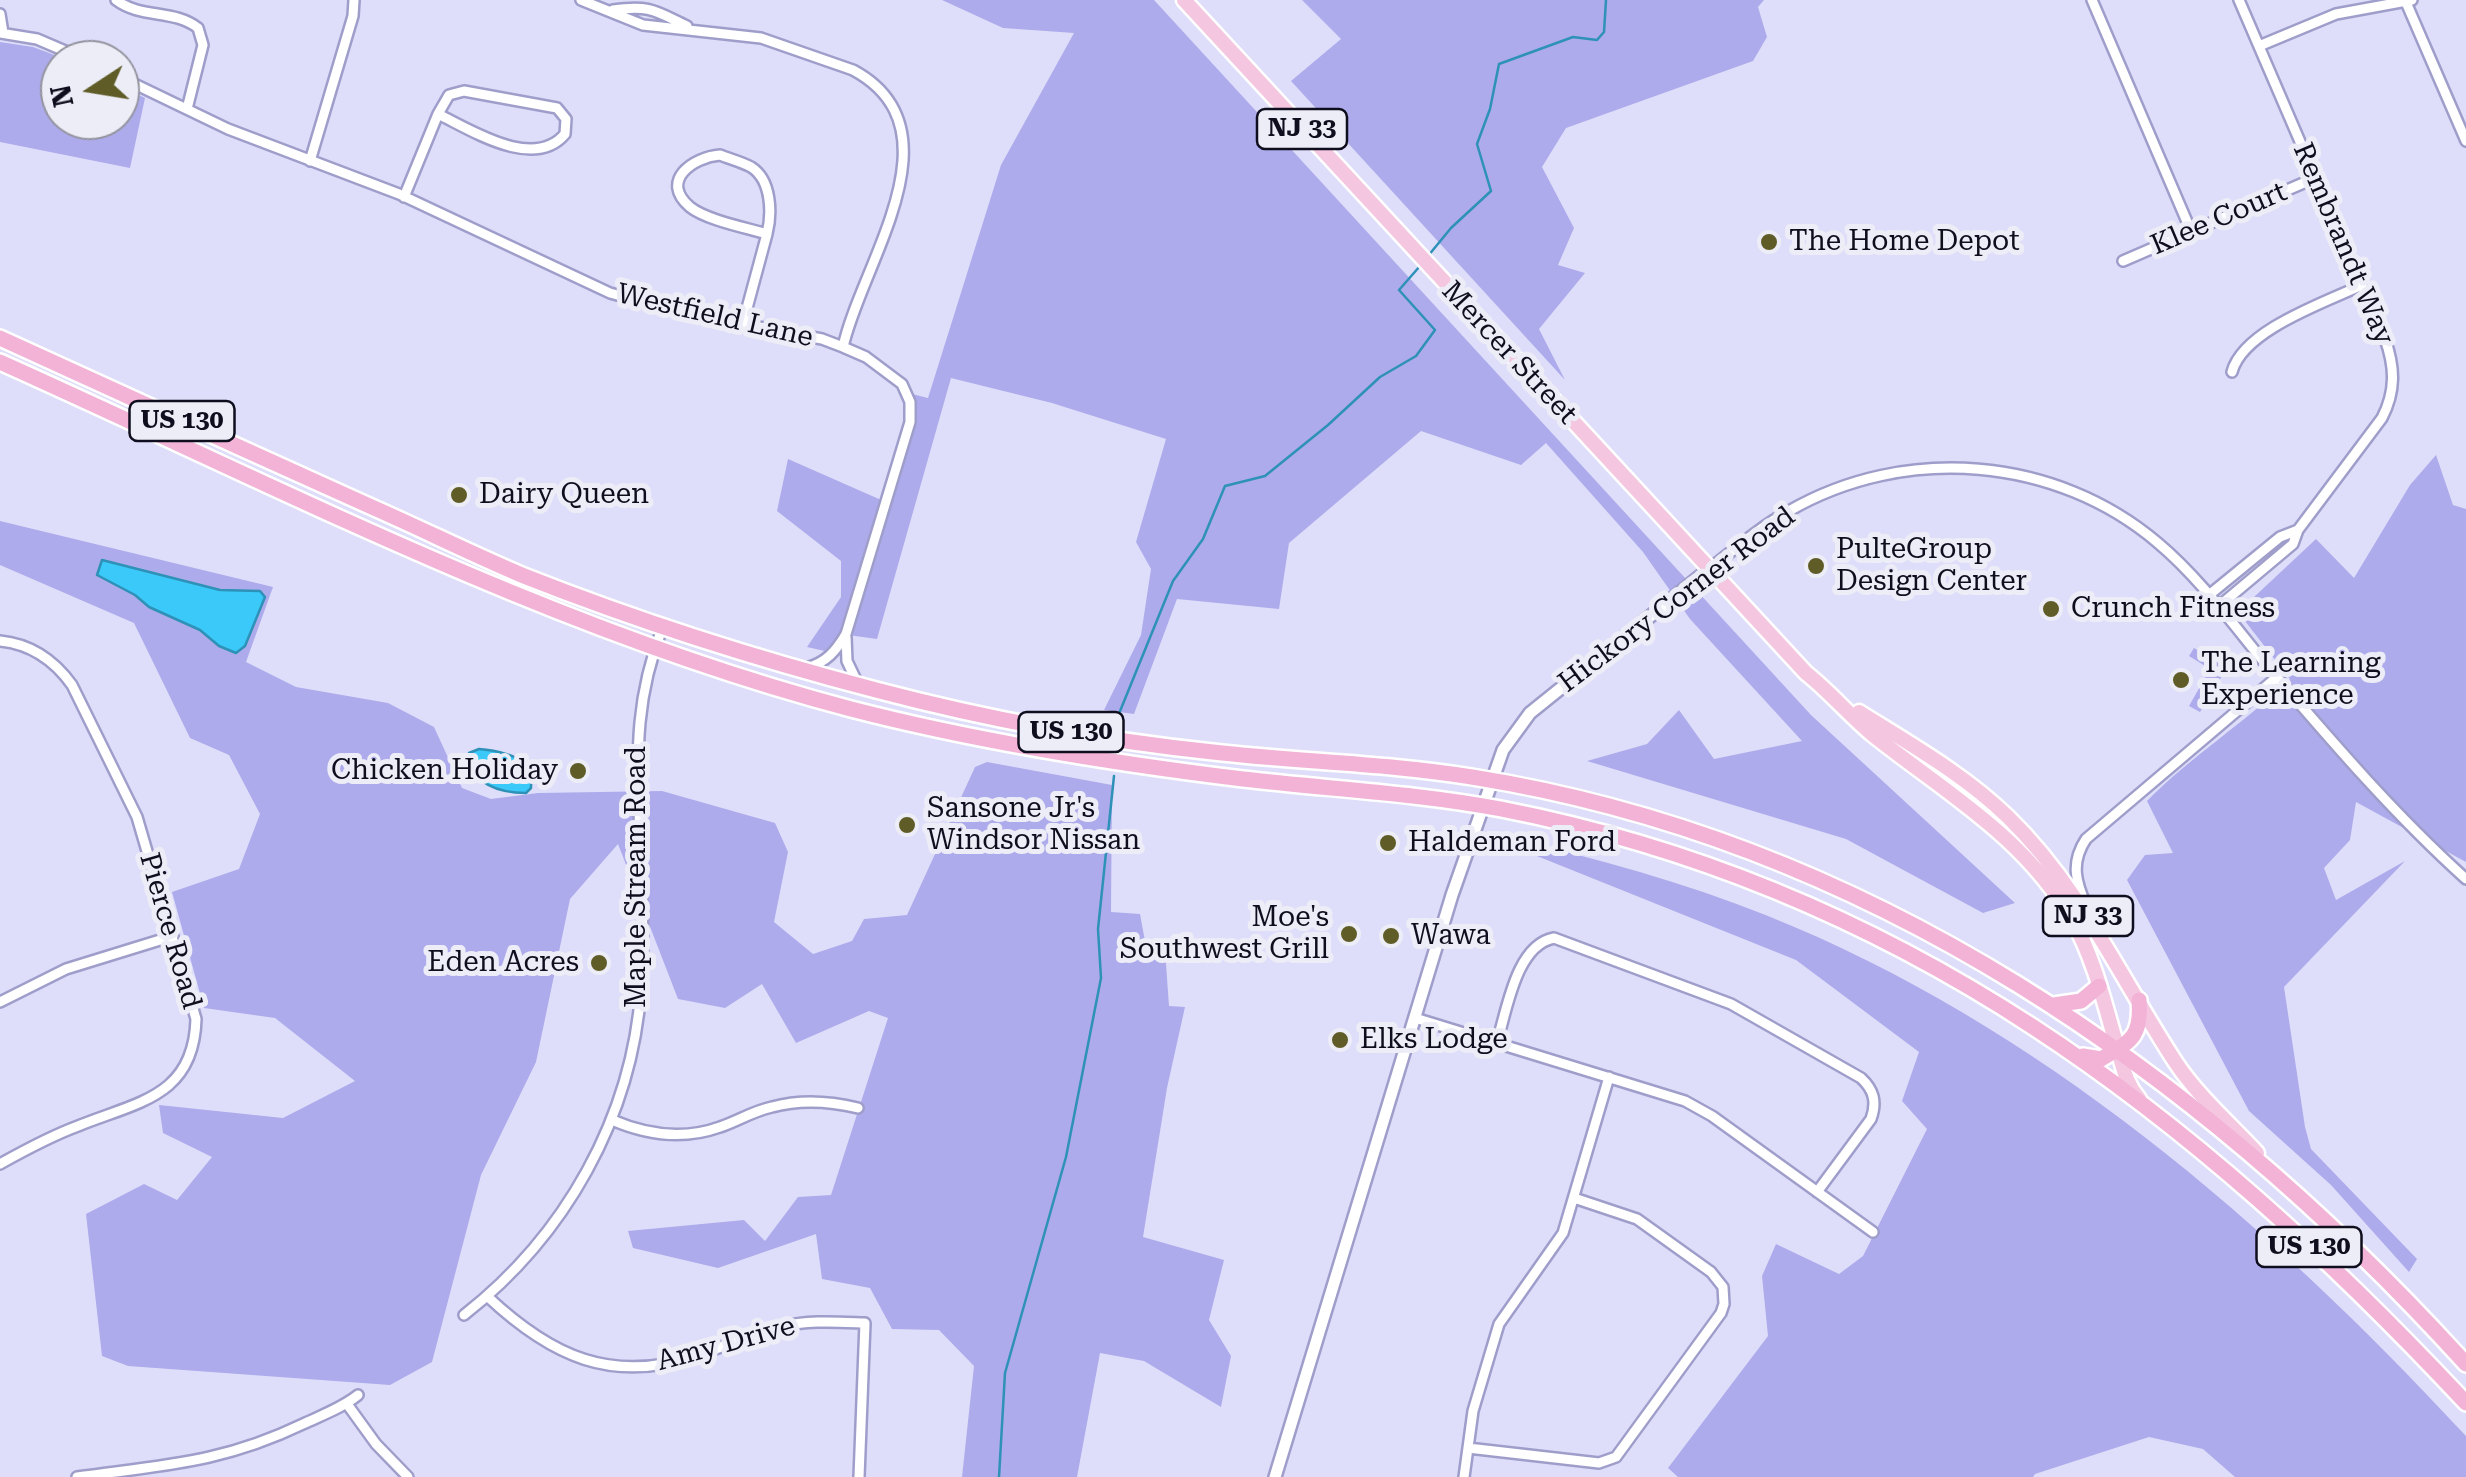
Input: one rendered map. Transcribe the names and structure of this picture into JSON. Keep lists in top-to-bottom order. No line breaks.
{"streets":{"highway":["US 130"],"main road":["NJ 33","Mercer Street"],"street":["Klee Court","Rembrandt Way","Westfield Lane","Hickory Corner Road","Maple Stream Road","Pierce Road","Amy Drive"]},"crossings":[["Klee Court","Rembrandt Way"],["Rembrandt Way","Hickory Corner Road"],["Westfield Lane","US 130"],["Mercer Street","US 130"],["Mercer Street","Hickory Corner Road"],["US 130","Hickory Corner Road"],["US 130","Maple Stream Road"],["Maple Stream Road","Amy Drive"]],"places":["The Home Depot","Dairy Queen","PulteGroup Design Center","Crunch Fitness","The Learning Experience","Chicken Holiday","Sansone Jr's Windsor Nissan","Haldeman Ford","Moe's Southwest Grill","Wawa","Eden Acres","Elks Lodge"],"north":"left"}
